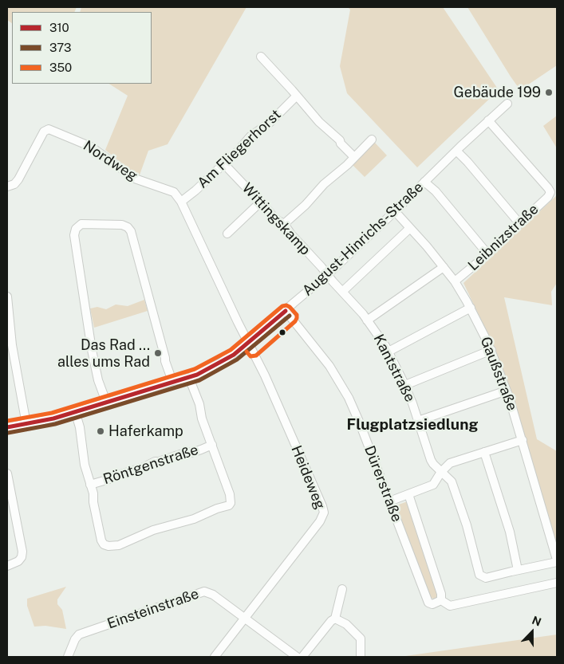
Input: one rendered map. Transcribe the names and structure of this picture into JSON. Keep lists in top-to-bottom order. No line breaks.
{"streets":{"street":["Am Fliegerhorst","Nordweg","Wittingskamp","Leibnizstraße","August-Hinrichs-Straße","Kantstraße","Gaußstraße","Röntgenstraße","Heideweg","Dürerstraße","Einsteinstraße"]},"crossings":[["Am Fliegerhorst","Nordweg"],["Am Fliegerhorst","Wittingskamp"],["Nordweg","August-Hinrichs-Straße"],["Nordweg","Heideweg"],["Wittingskamp","August-Hinrichs-Straße"],["Wittingskamp","Kantstraße"],["Leibnizstraße","August-Hinrichs-Straße"],["Leibnizstraße","Gaußstraße"],["August-Hinrichs-Straße","Kantstraße"],["August-Hinrichs-Straße","Gaußstraße"],["August-Hinrichs-Straße","Heideweg"],["August-Hinrichs-Straße","Dürerstraße"],["Heideweg","Einsteinstraße"]],"districts":["Flugplatzsiedlung"],"places":["Gebäude 199","Das Rad ... alles ums Rad","Haferkamp"],"lines":["transit line 350","transit line 310","transit line 373"],"legend":["310","373","350"],"north":"top"}
